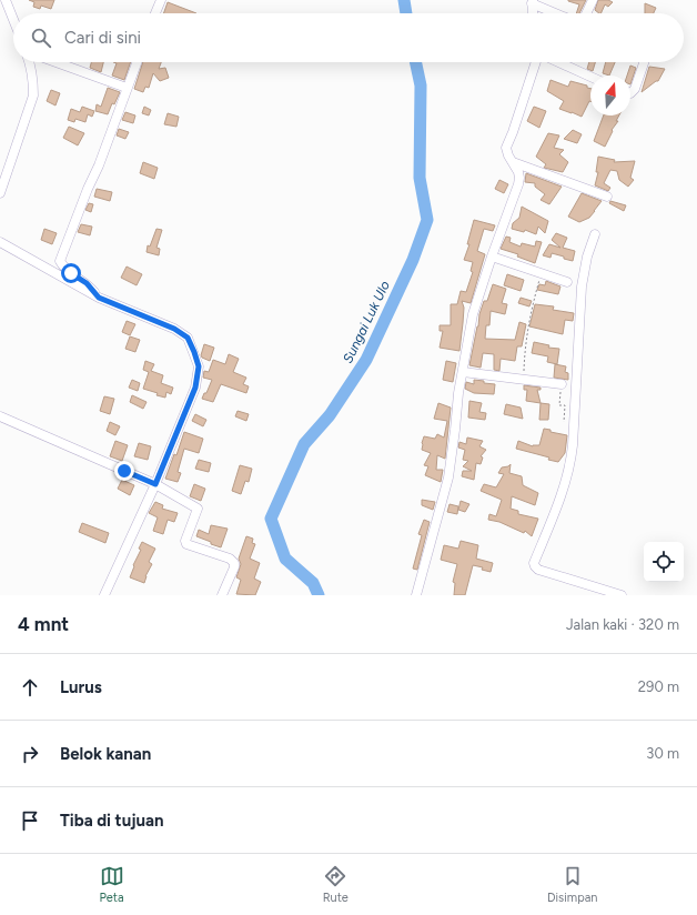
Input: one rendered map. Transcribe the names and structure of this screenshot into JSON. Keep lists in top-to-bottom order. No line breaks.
{"water":["Sungai Luk Ulo"],"north":"top","page":{"search":"Cari di sini","heading":["4 mnt","Jalan kaki · 320 m"],"list":[["Lurus","290 m"],["Belok kanan","30 m"],"Tiba di tujuan"],"nav":["Peta","Rute","Disimpan"]}}
